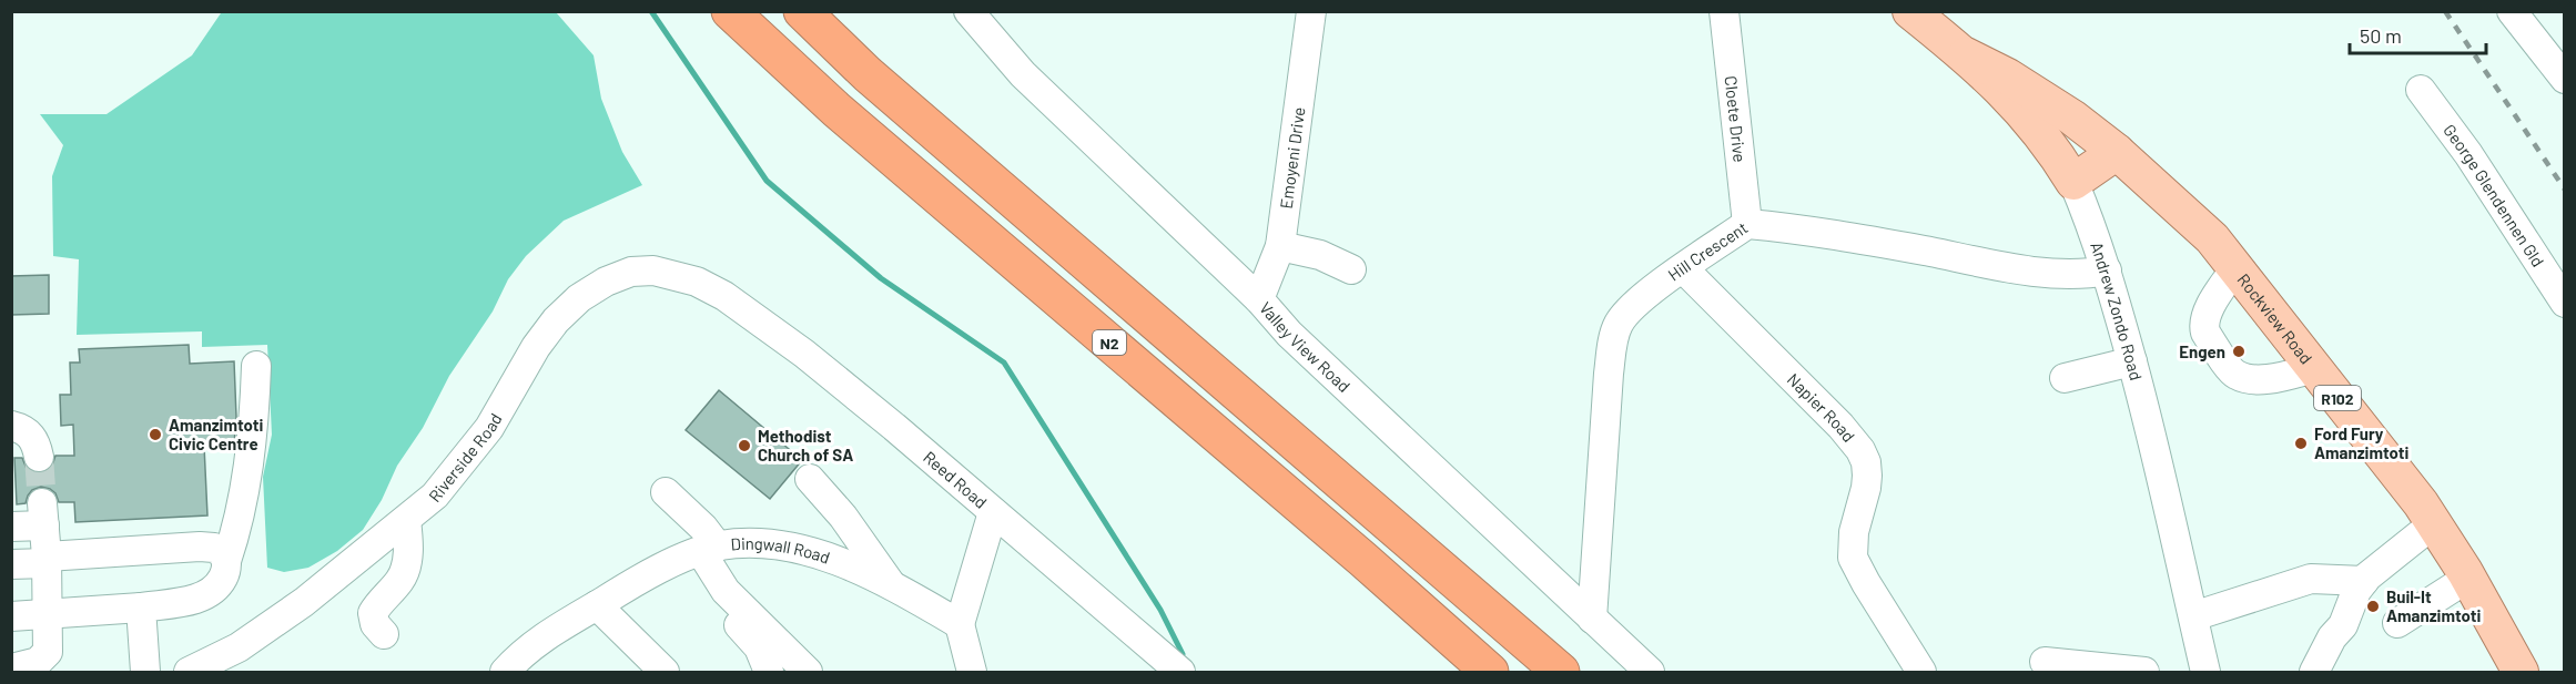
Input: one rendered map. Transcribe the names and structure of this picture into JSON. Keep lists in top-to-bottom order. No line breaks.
{"streets":{"highway":["N2"],"main road":["Andrew Zondo Road","Rockview Road","R102"],"street":["Cloete Drive","Emoyeni Drive","George Glendennen Gld","Hill Crescent","Valley View Road","Napier Road","Riverside Road","Reed Road","Dingwall Road"]},"crossings":[["Cloete Drive","Hill Crescent"],["Emoyeni Drive","Valley View Road"],["Hill Crescent","Andrew Zondo Road"],["Hill Crescent","Valley View Road"],["Hill Crescent","Napier Road"],["Andrew Zondo Road","Rockview Road"],["Riverside Road","Reed Road"]],"places":["Engen","Amanzimtoti Civic Centre","Ford Fury Amanzimtoti","Methodist Church of SA","Buil-It Amanzimtoti"],"scale_bar":"50 m"}
